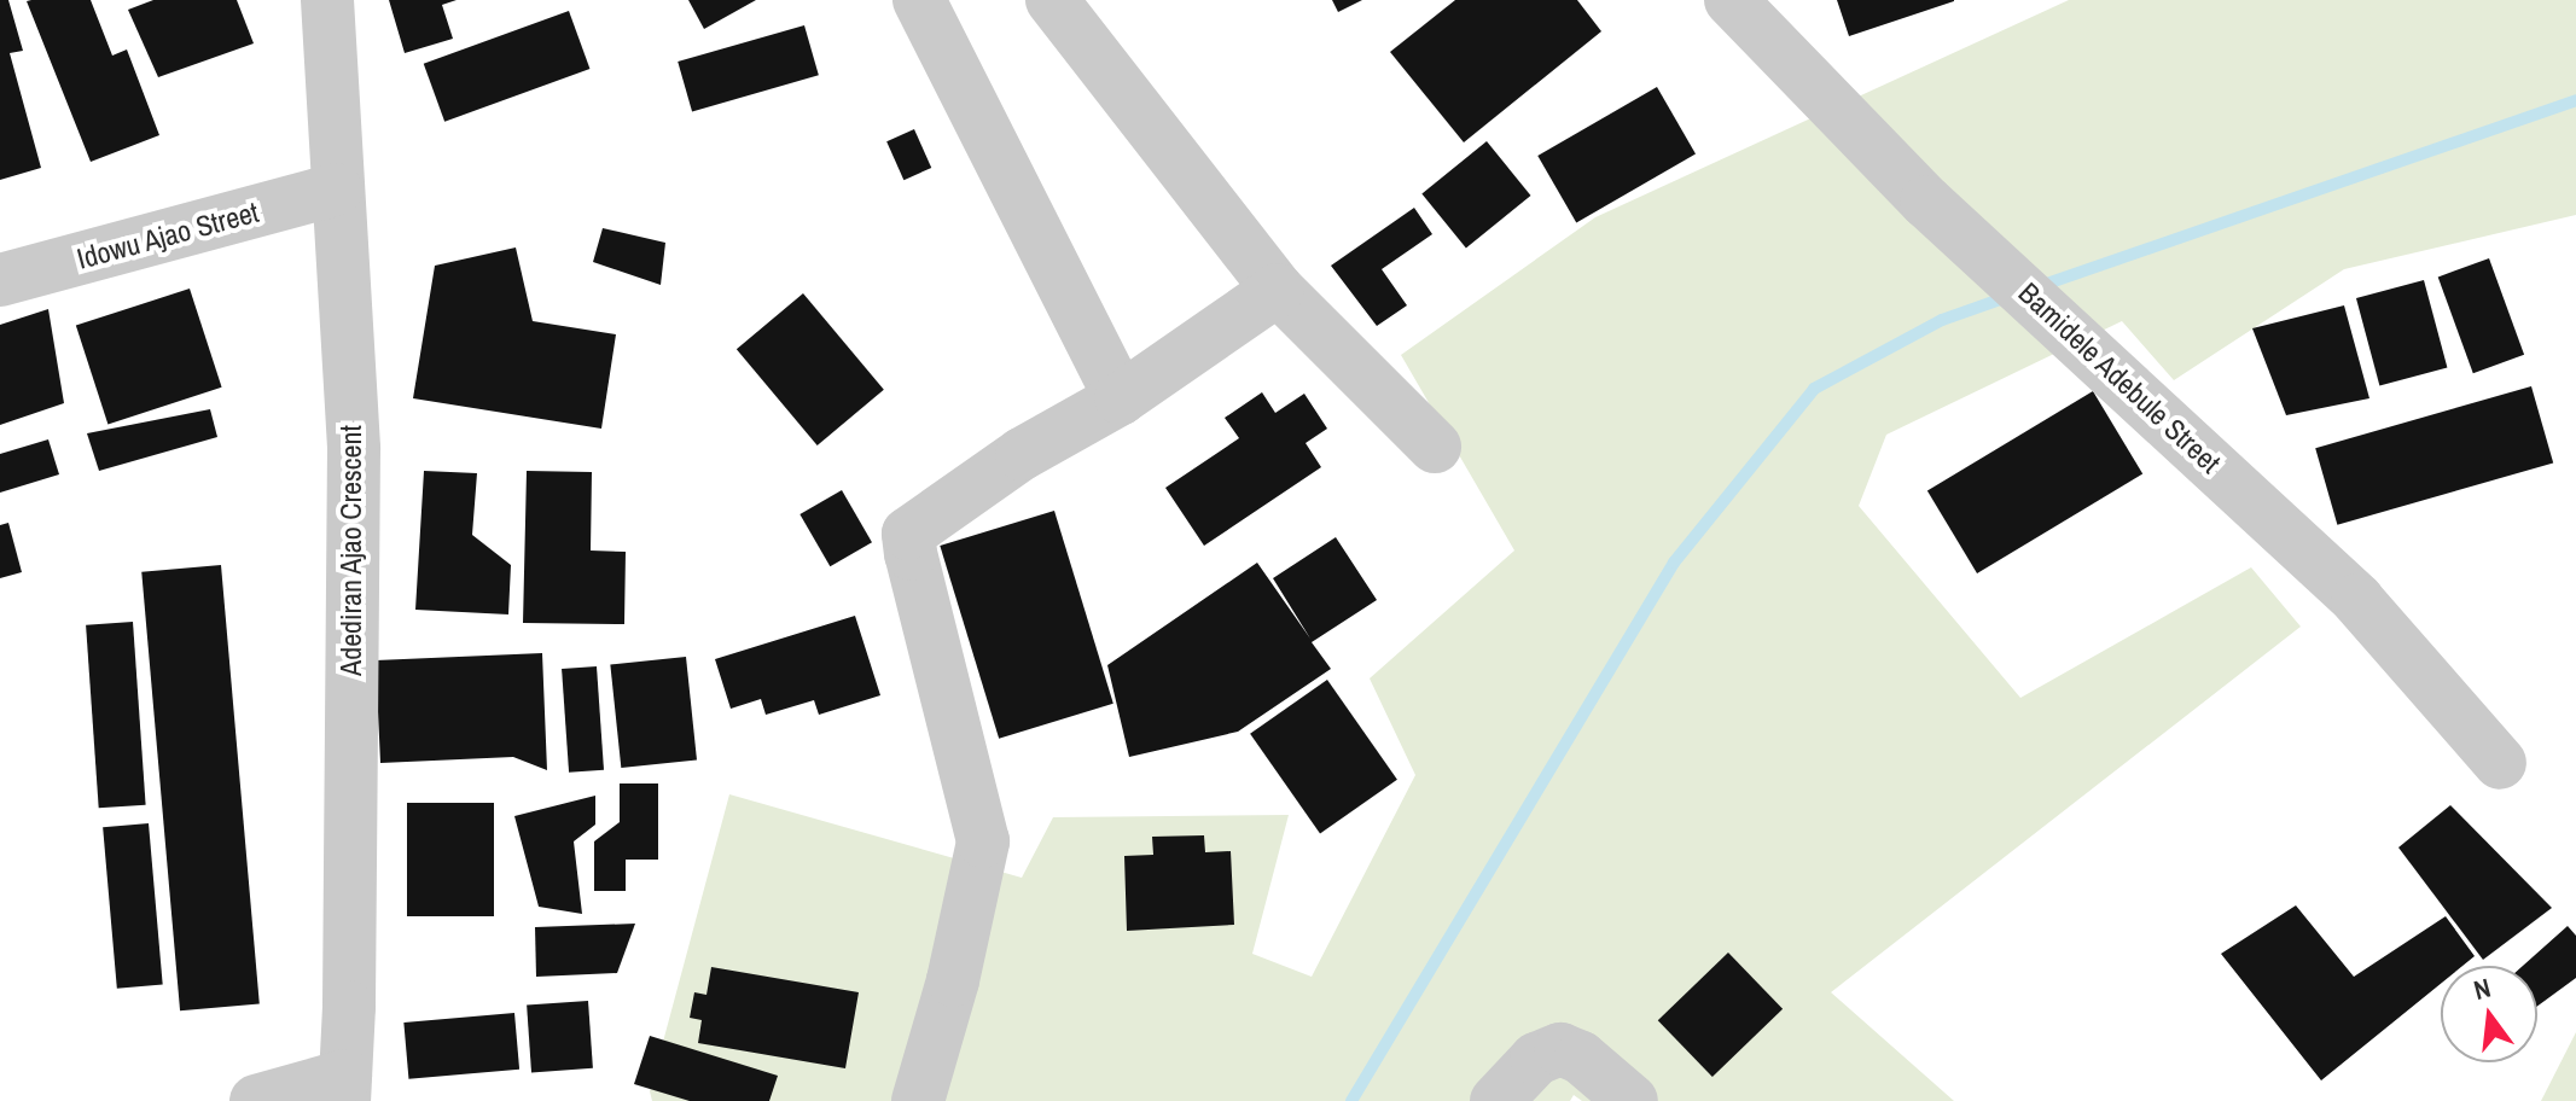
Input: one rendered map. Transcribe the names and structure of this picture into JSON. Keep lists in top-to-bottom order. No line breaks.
{"streets":{"street":["Idowu Ajao Street","Bamidele Adebule Street","Adediran Ajao Crescent"]},"crossings":[["Idowu Ajao Street","Adediran Ajao Crescent"]],"north":"top"}
